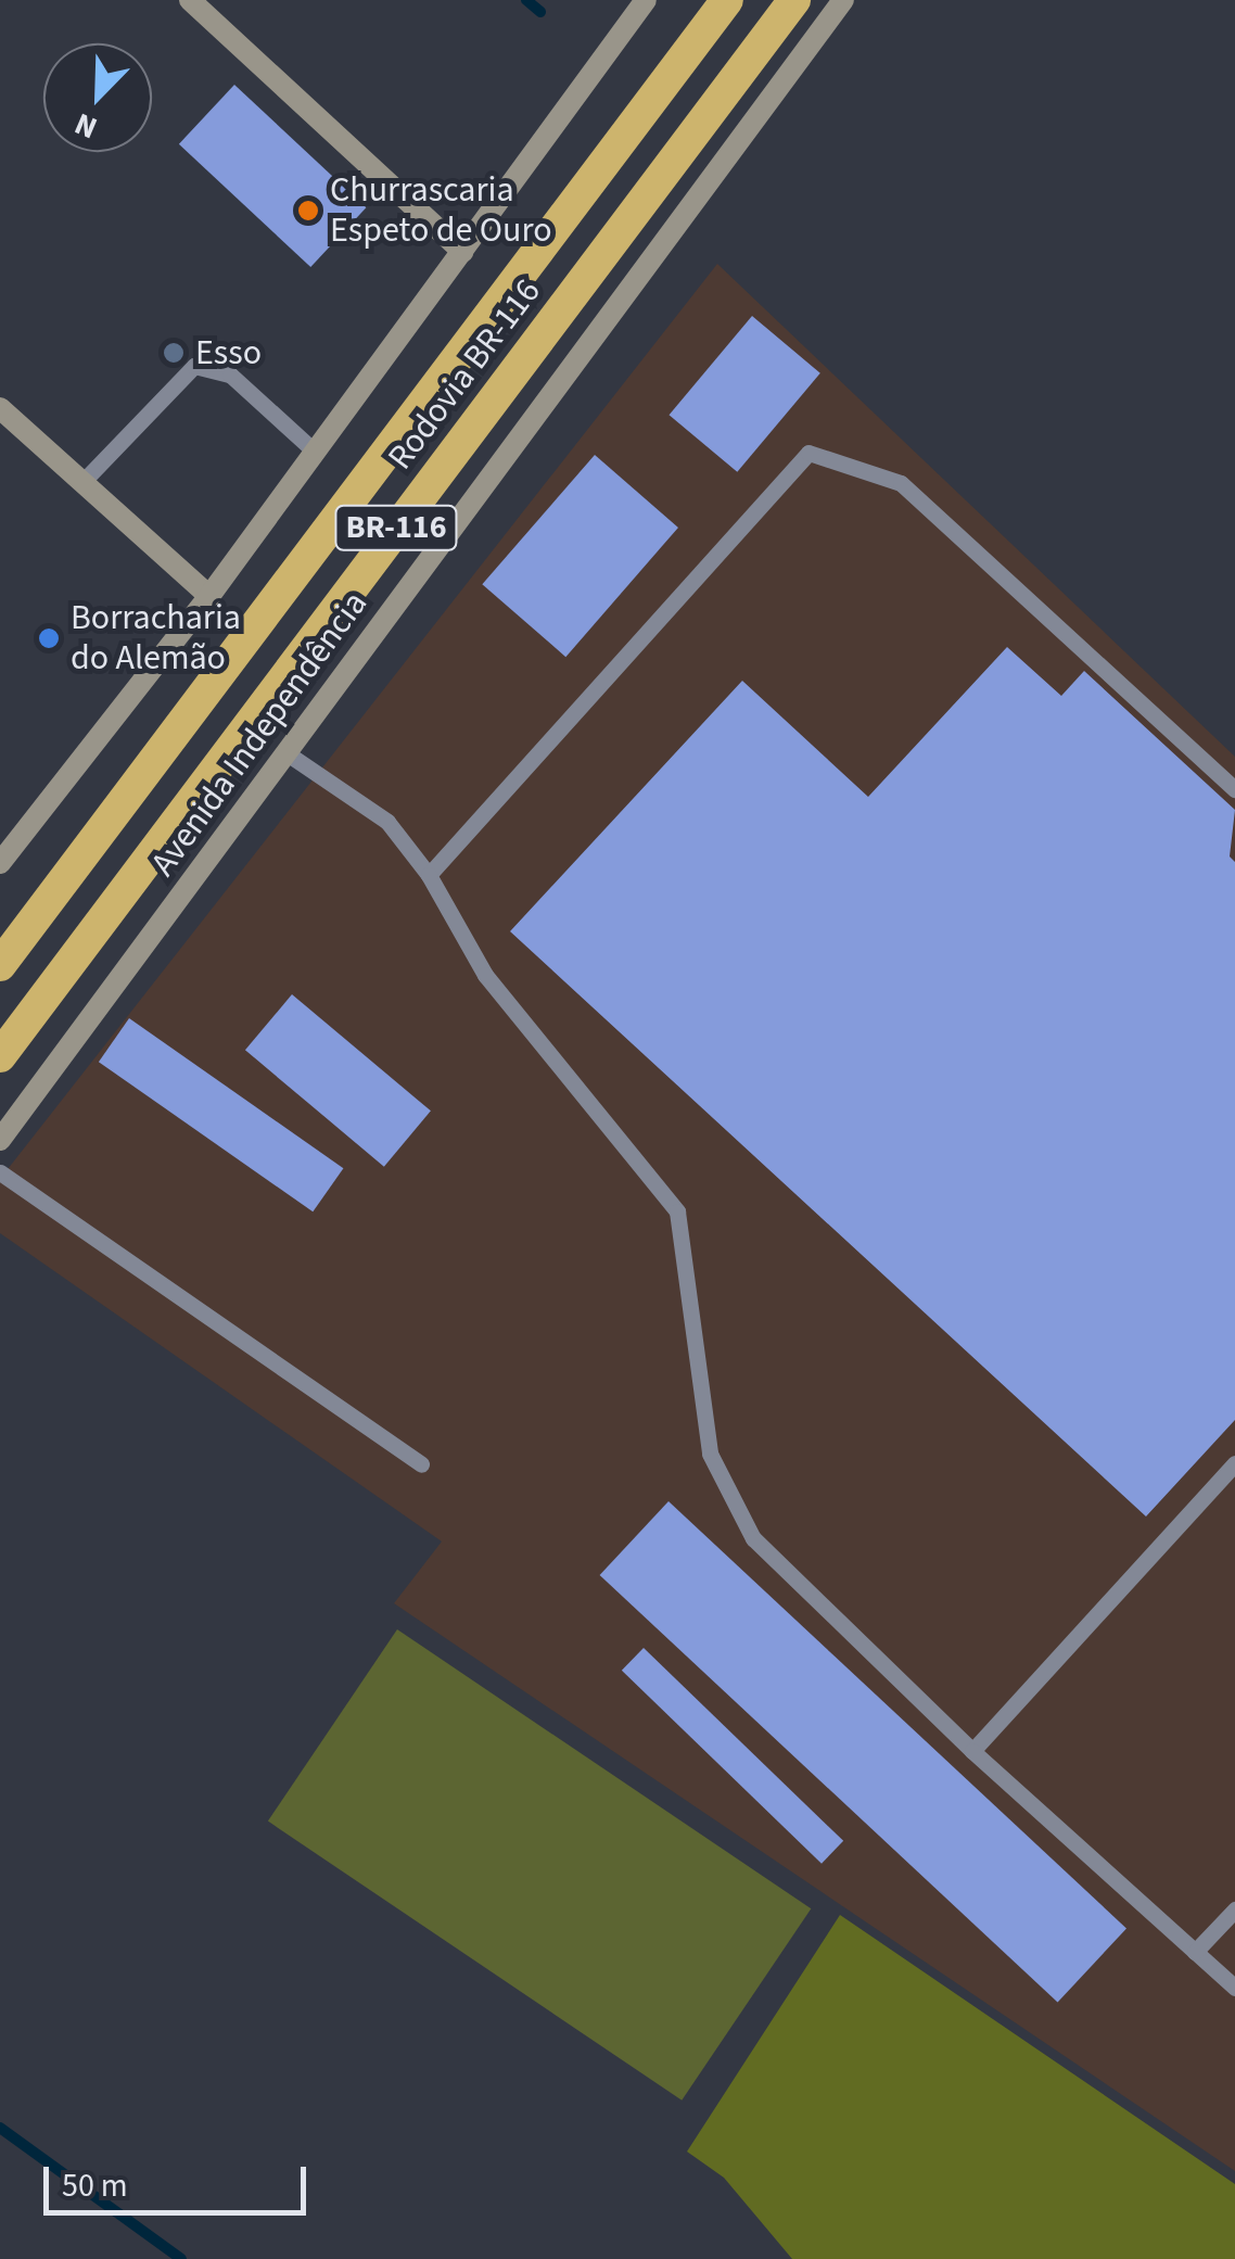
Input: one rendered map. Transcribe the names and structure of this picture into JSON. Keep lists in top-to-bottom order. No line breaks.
{"streets":{"highway":["Rodovia BR-116","BR-116"],"main road":["Avenida Independência"]},"places":["Churrascaria Espeto de Ouro","Esso","Borracharia do Alemão"],"scale_bar":"50 m","north":"bottom left"}
